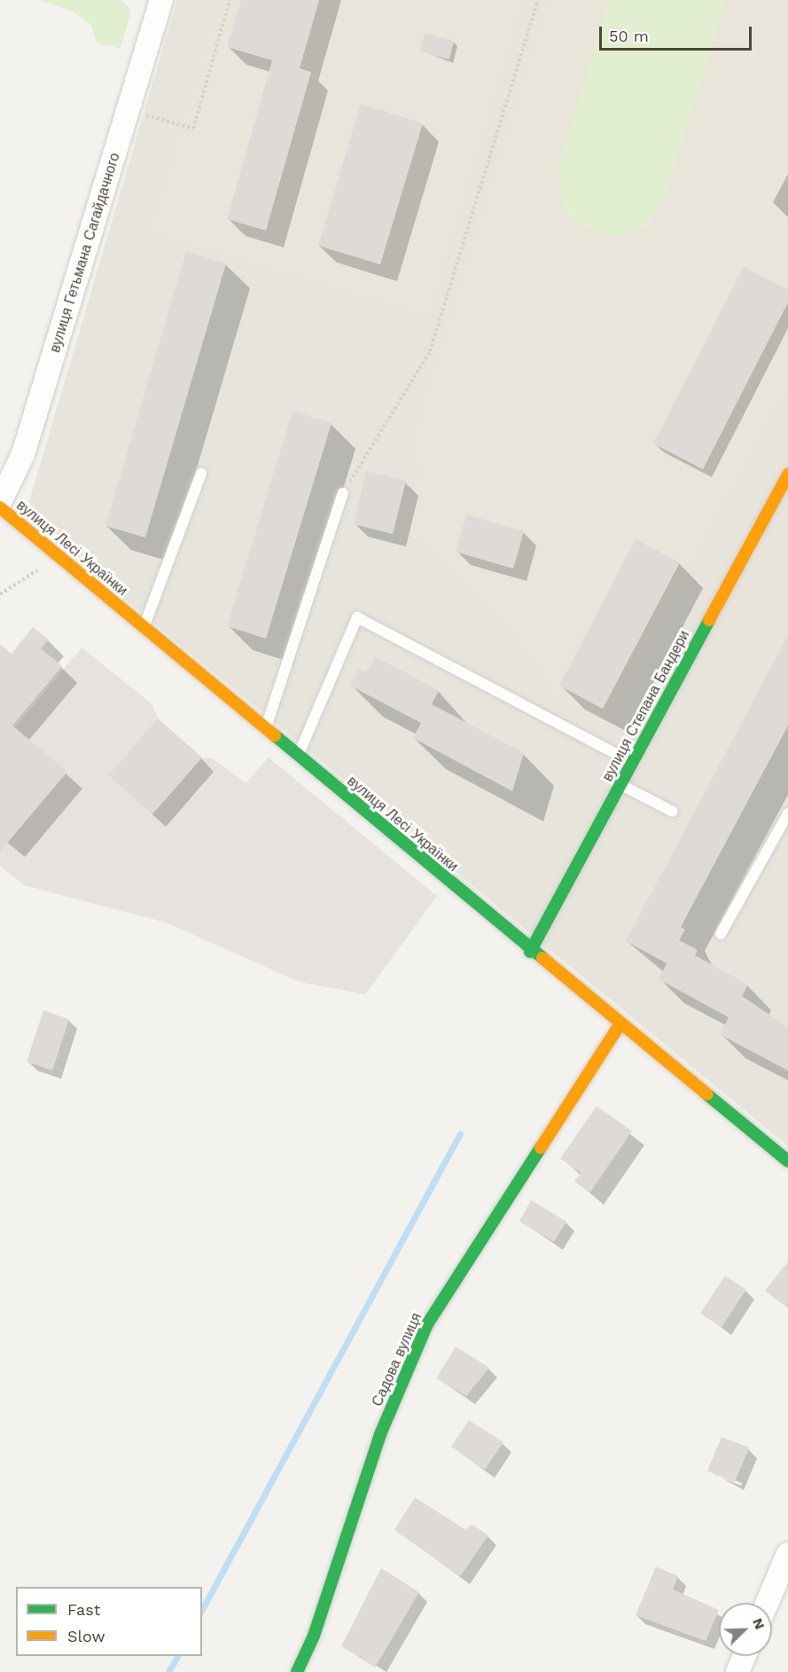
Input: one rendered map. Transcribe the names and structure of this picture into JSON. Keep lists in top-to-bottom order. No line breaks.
{"streets":{"street":["вулиця Гетьмана Сагайдачного","вулиця Лесі Українки","вулиця Степана Бандери","Садова вулиця"]},"crossings":[["вулиця Лесі Українки","вулиця Степана Бандери"],["вулиця Лесі Українки","Садова вулиця"]],"legend":["Fast","Slow"],"scale_bar":"50 m","north":"top right"}
